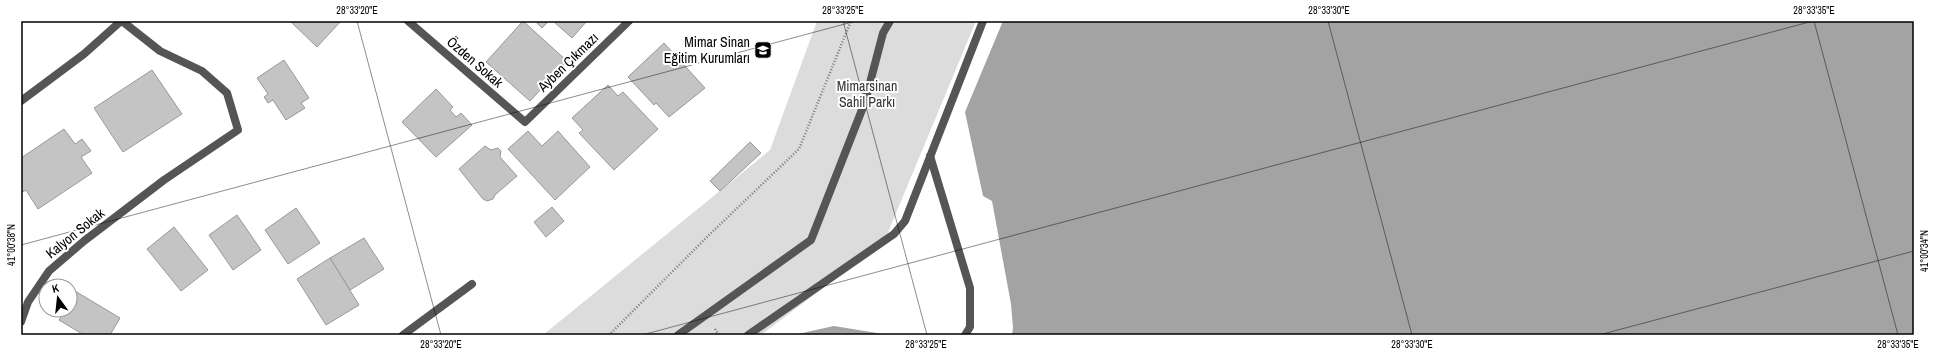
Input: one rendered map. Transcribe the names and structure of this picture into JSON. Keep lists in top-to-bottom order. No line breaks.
{"streets":{"street":["Özden Sokak","Ayben Çıkmazı","Kalyon Sokak"]},"crossings":[["Özden Sokak","Ayben Çıkmazı"]],"parks":["Mimarsinan Sahil Parkı"],"places":{"school or university":["Mimar Sinan Eğitim Kurumları"]},"north":"top","coordinates":["28°33'20\"E","28°33'25\"E","28°33'30\"E","28°33'35\"E","41°00'38\"N","41°00'34\"N"]}
